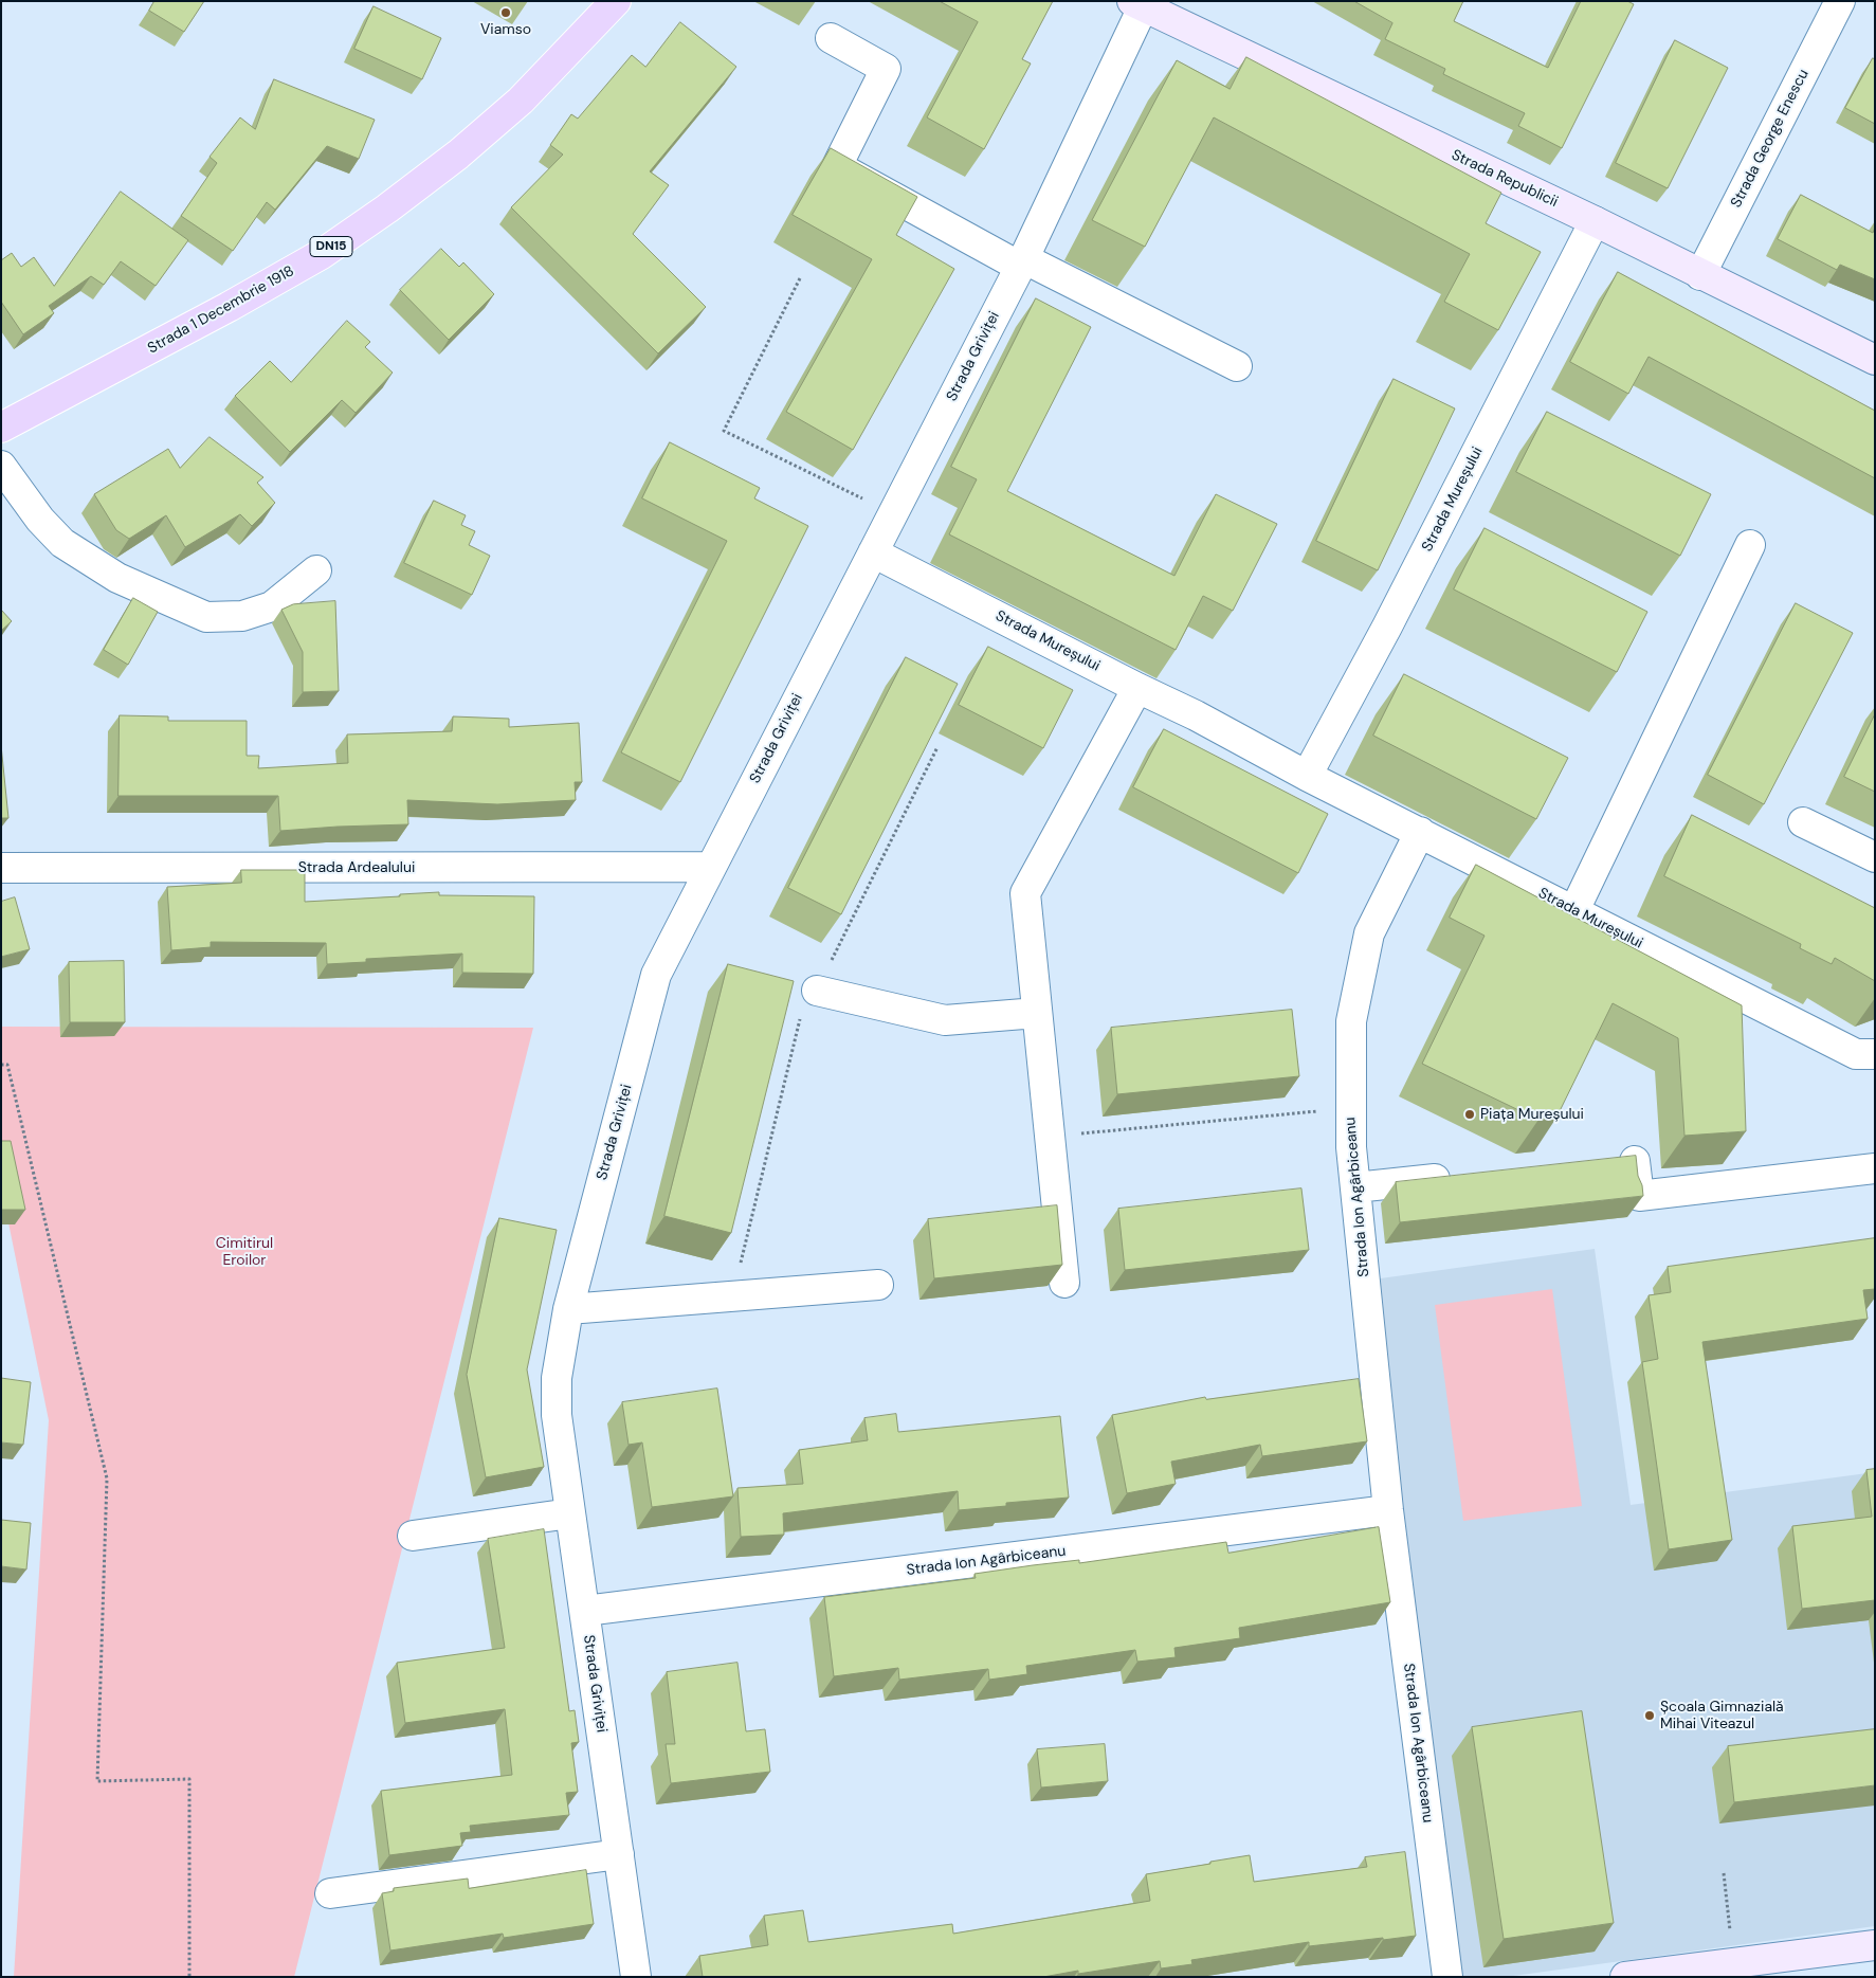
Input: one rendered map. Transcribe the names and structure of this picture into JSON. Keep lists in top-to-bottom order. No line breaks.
{"streets":{"main road":["DN15","Strada 1 Decembrie 1918"],"street":["Strada George Enescu","Strada Republicii","Strada Griviței","Strada Mureșului","Strada Ardealului","Strada Ion Agârbiceanu"]},"crossings":[["Strada George Enescu","Strada Republicii"],["Strada Republicii","Strada Griviței"],["Strada Republicii","Strada Mureșului"],["Strada Griviței","Strada Mureșului"],["Strada Griviței","Strada Ardealului"],["Strada Griviței","Strada Ion Agârbiceanu"],["Strada Mureșului","Strada Ion Agârbiceanu"]],"parks":["Cimitirul Eroilor"],"places":["Viamso","Piața Mureșului","Școala Gimnazială Mihai Viteazul"]}
